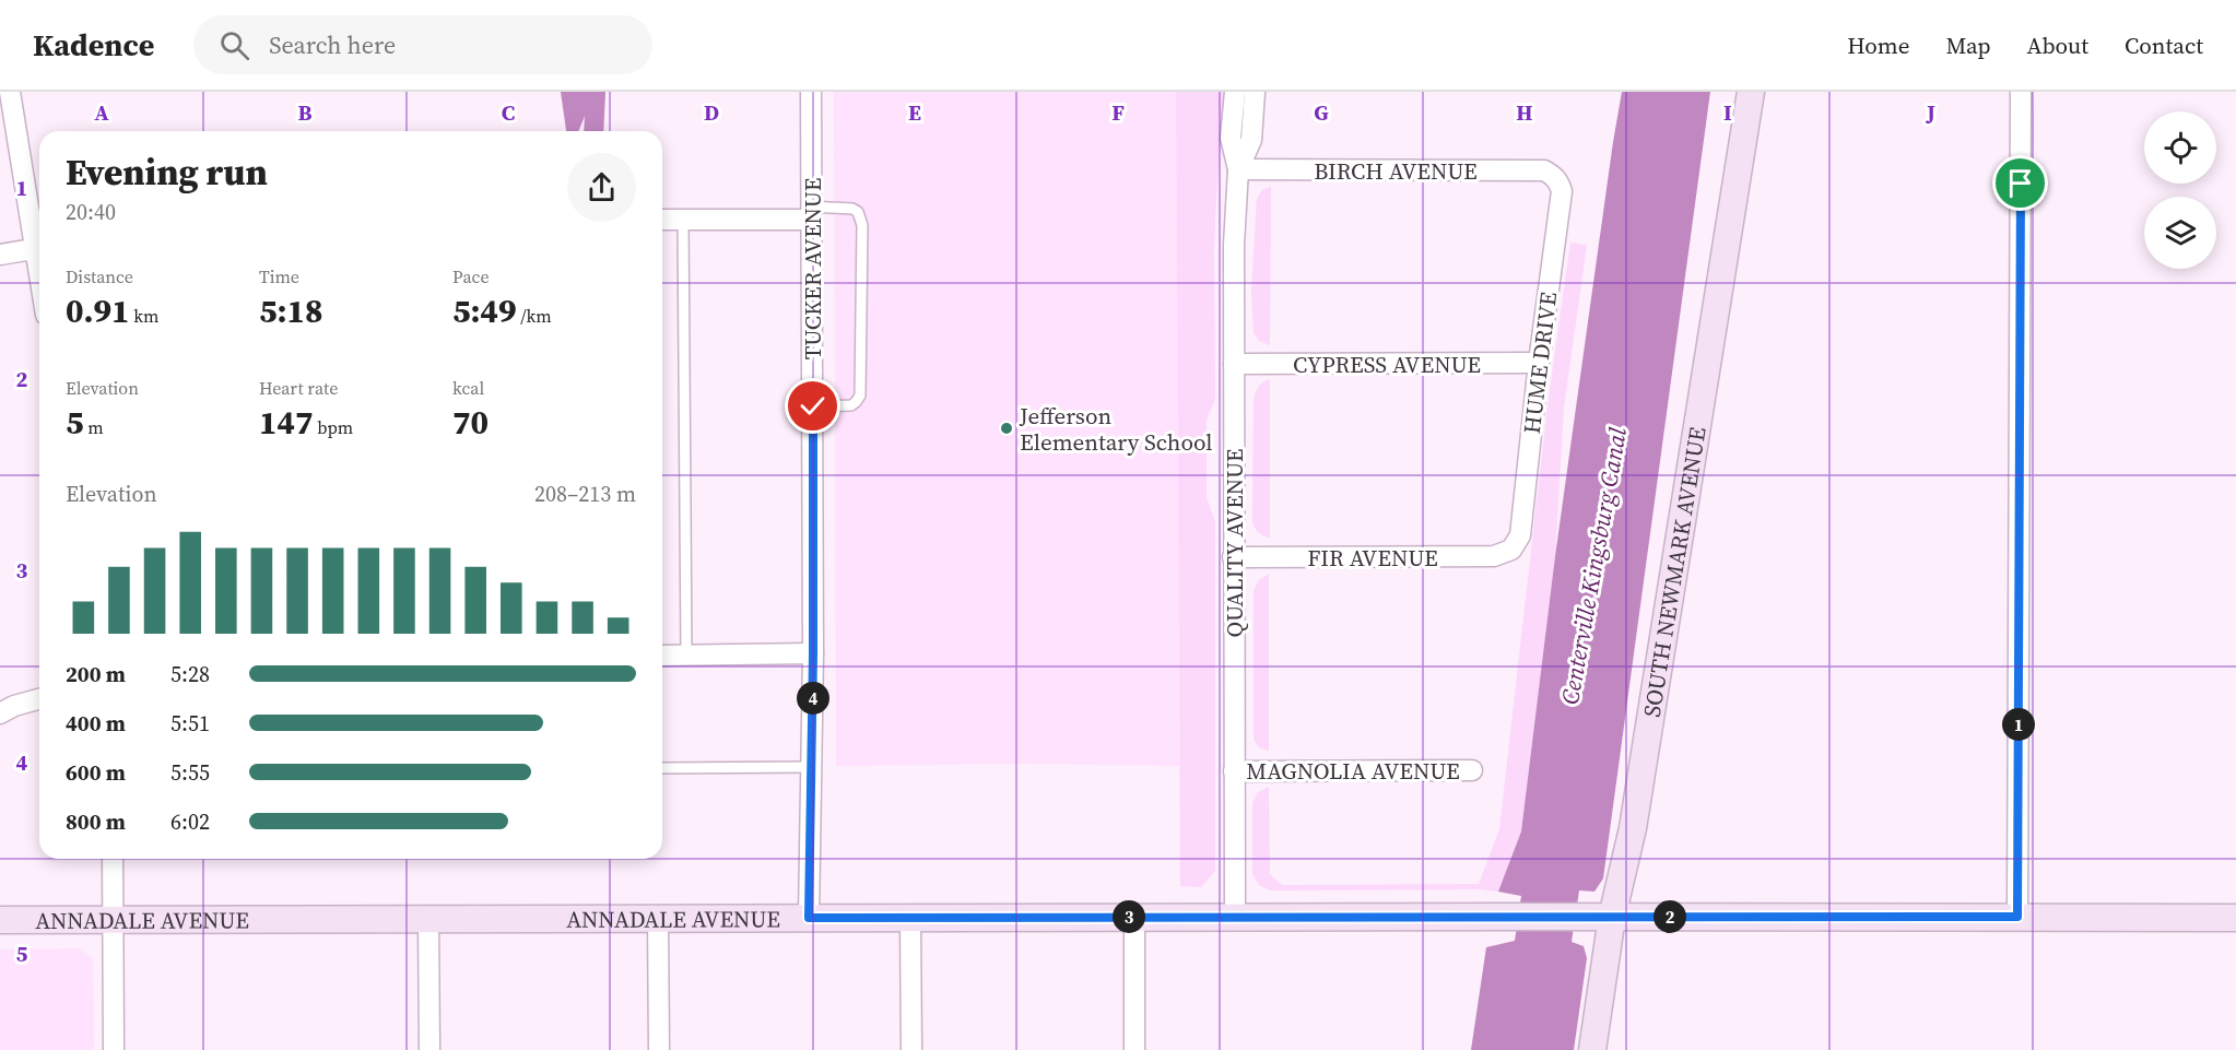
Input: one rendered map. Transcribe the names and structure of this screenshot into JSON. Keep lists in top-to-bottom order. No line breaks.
{"streets":{"street":["BIRCH AVENUE","TUCKER AVENUE","HUME DRIVE","CYPRESS AVENUE","QUALITY AVENUE","FIR AVENUE","SOUTH NEWMARK AVENUE","MAGNOLIA AVENUE","ANNADALE AVENUE"]},"crossings":[["BIRCH AVENUE","HUME DRIVE"],["BIRCH AVENUE","QUALITY AVENUE"],["TUCKER AVENUE","ANNADALE AVENUE"],["HUME DRIVE","CYPRESS AVENUE"],["HUME DRIVE","FIR AVENUE"],["CYPRESS AVENUE","QUALITY AVENUE"],["QUALITY AVENUE","FIR AVENUE"],["QUALITY AVENUE","MAGNOLIA AVENUE"],["QUALITY AVENUE","ANNADALE AVENUE"],["SOUTH NEWMARK AVENUE","ANNADALE AVENUE"]],"water":["Centerville Kingsburg Canal"],"places":["Jefferson Elementary School"],"page":{"header":"Kadence","search":"Search here","nav":["Home","Map","About","Contact"],"heading":["Evening run","20:40"],"stats":[["Distance","0.91 km"],["Time","5:18"],["Pace","5:49 /km"],["Elevation","5 m"],["Heart rate","147 bpm"],["kcal","70"]],"chart":["Elevation","208–213 m"],"list":[{"name":"200 m","note":"5:28"},{"name":"400 m","note":"5:51"},{"name":"600 m","note":"5:55"},{"name":"800 m","note":"6:02"}],"pins":["4","1","2","3"]},"grid":{"columns":["A","B","C","D","E","F","G","H","I","J"],"rows":["1","2","3","4","5"]}}
